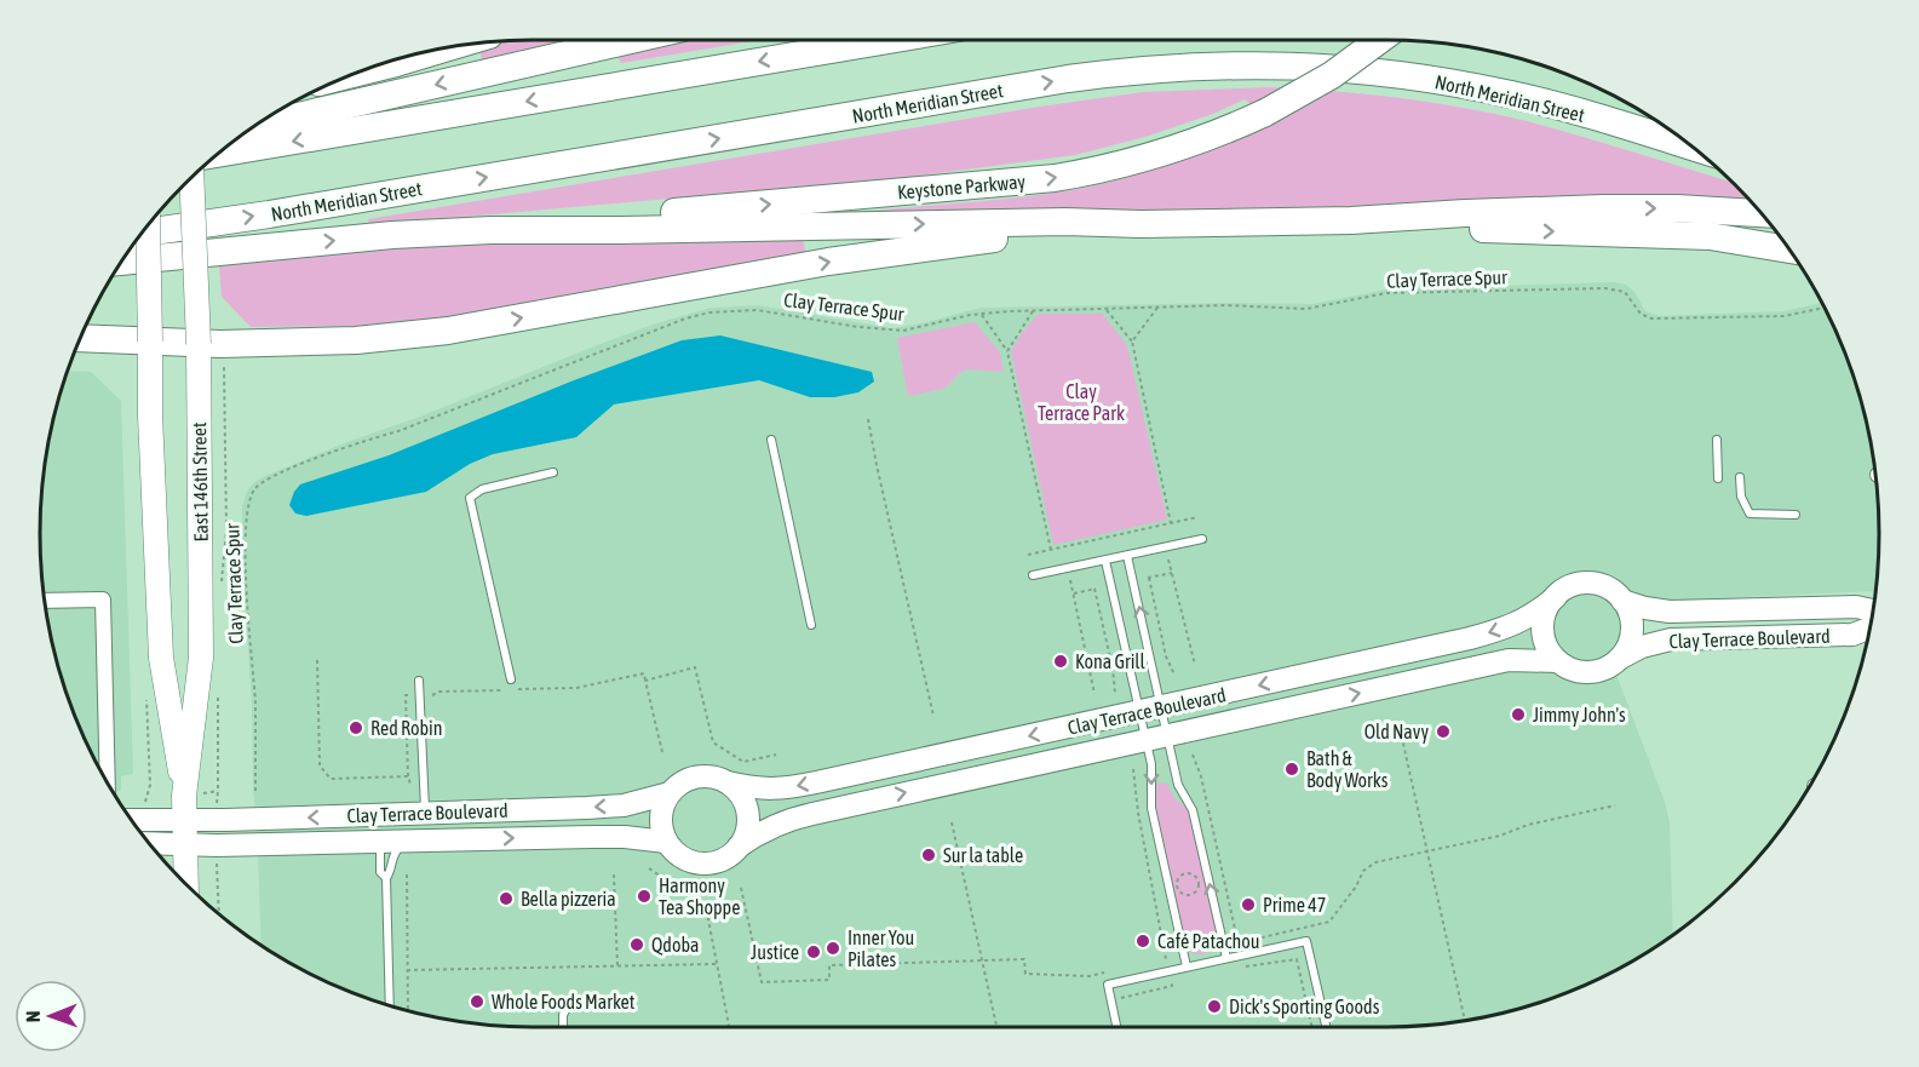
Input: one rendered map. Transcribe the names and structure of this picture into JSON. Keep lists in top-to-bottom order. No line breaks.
{"streets":{"highway":["North Meridian Street","Keystone Parkway"],"main road":["East 146th Street"],"street":["Clay Terrace Boulevard"],"path":["Clay Terrace Spur"]},"crossings":[["East 146th Street","Clay Terrace Boulevard"]],"parks":["Clay Terrace Park"],"places":["Kona Grill","Jimmy John's","Red Robin","Old Navy","Bath & Body Works","Sur la table","Harmony Tea Shoppe","Bella pizzeria","Prime 47","Café Patachou","Qdoba","Inner You Pilates","Justice","Whole Foods Market","Dick's Sporting Goods"],"north":"left"}
